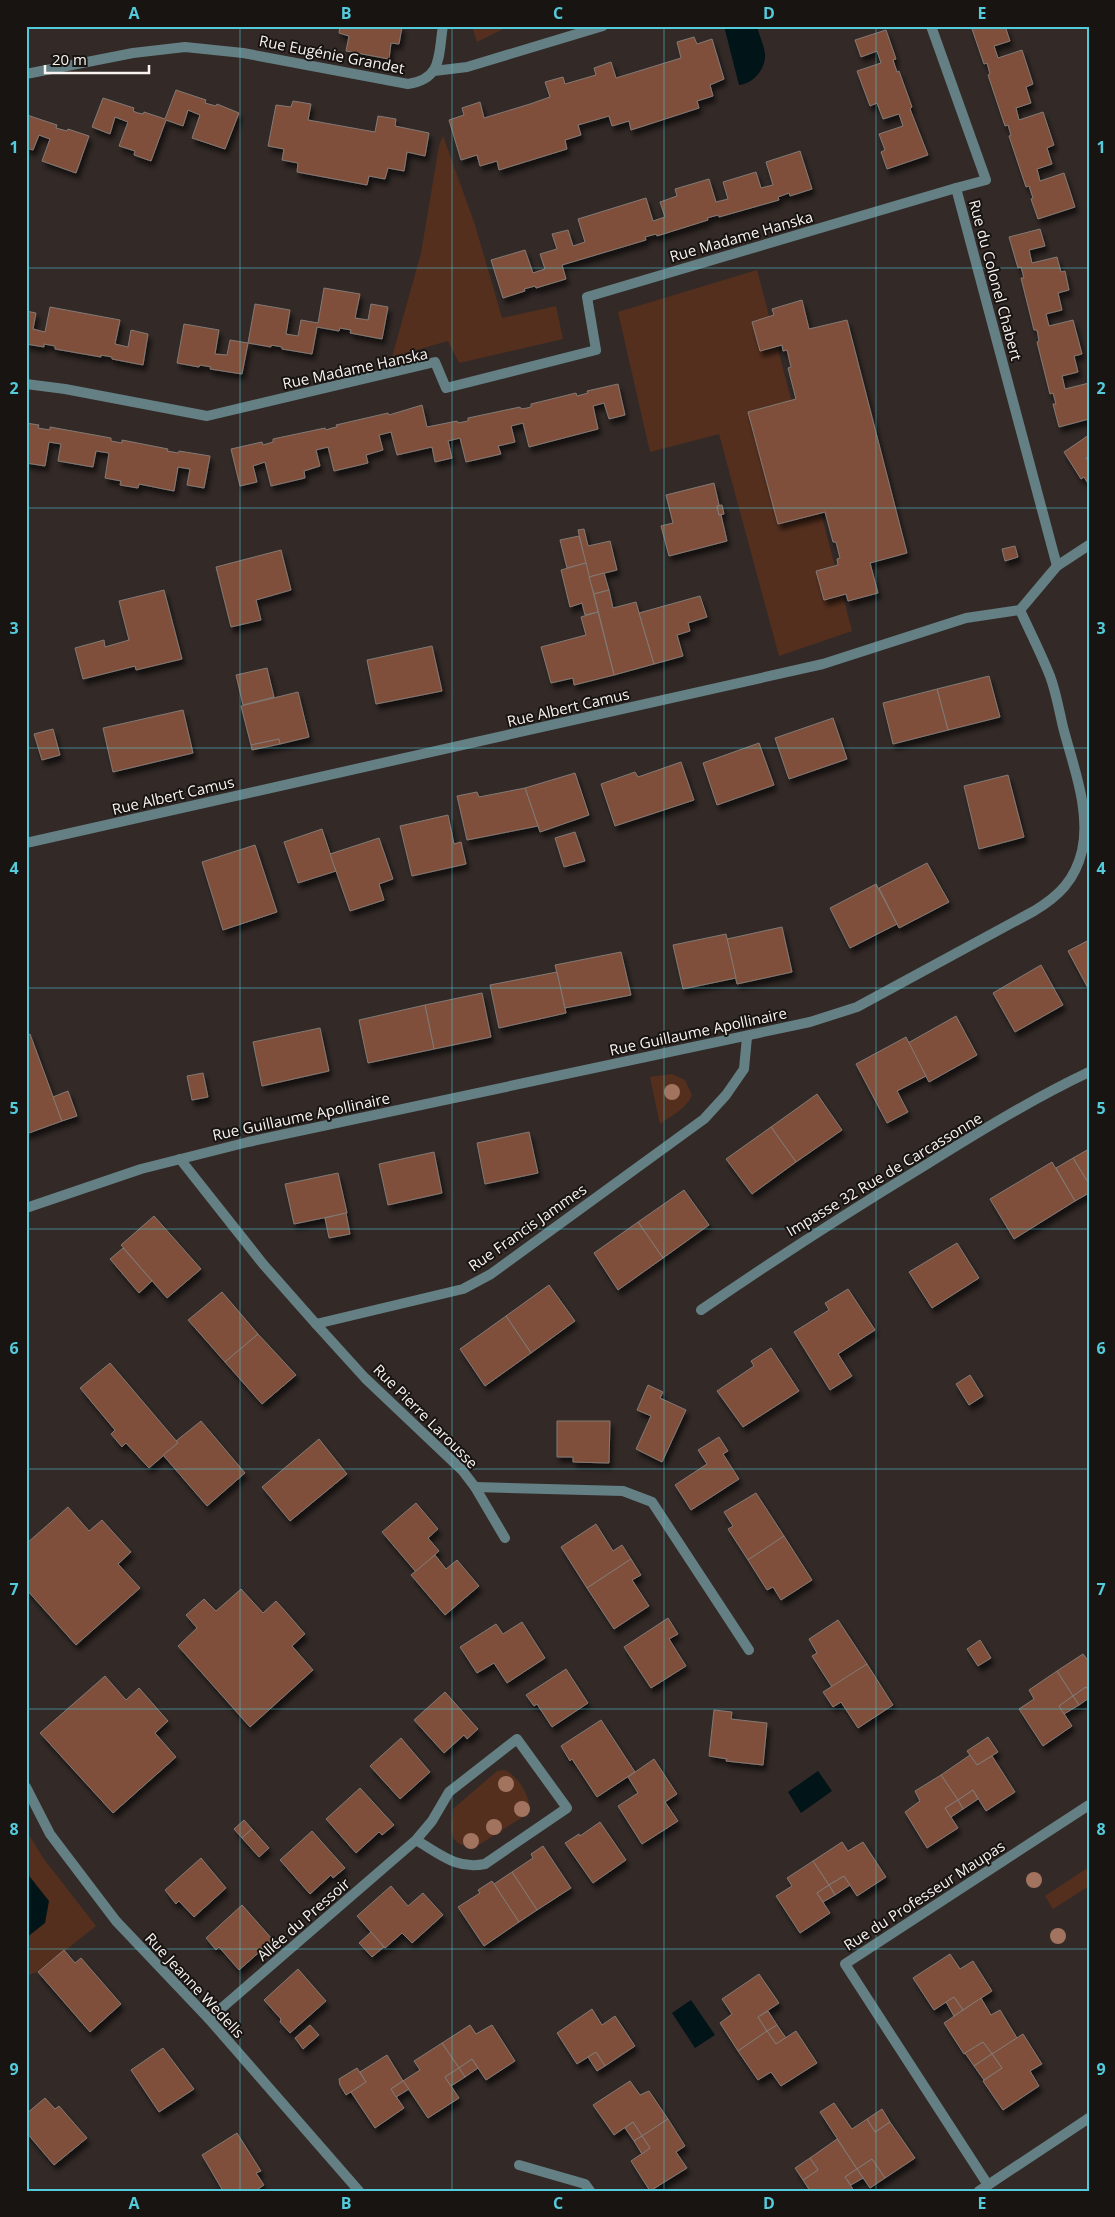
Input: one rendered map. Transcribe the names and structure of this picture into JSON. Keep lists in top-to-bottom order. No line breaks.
{"streets":{"street":["Rue Eugénie Grandet","Rue Madame Hanska","Rue du Colonel Chabert","Rue Albert Camus","Rue Guillaume Apollinaire","Impasse 32 Rue de Carcassonne","Rue Francis Jammes","Rue Pierre Larousse","Rue du Professeur Maupas","Allée du Pressoir","Rue Jeanne Wedells"]},"crossings":[["Rue Madame Hanska","Rue du Colonel Chabert"],["Rue Albert Camus","Rue Guillaume Apollinaire"],["Rue Guillaume Apollinaire","Rue Francis Jammes"],["Rue Francis Jammes","Rue Pierre Larousse"],["Allée du Pressoir","Rue Jeanne Wedells"]],"scale_bar":"20 m","grid":{"columns":["A","B","C","D","E"],"rows":["1","2","3","4","5","6","7","8","9"]}}
